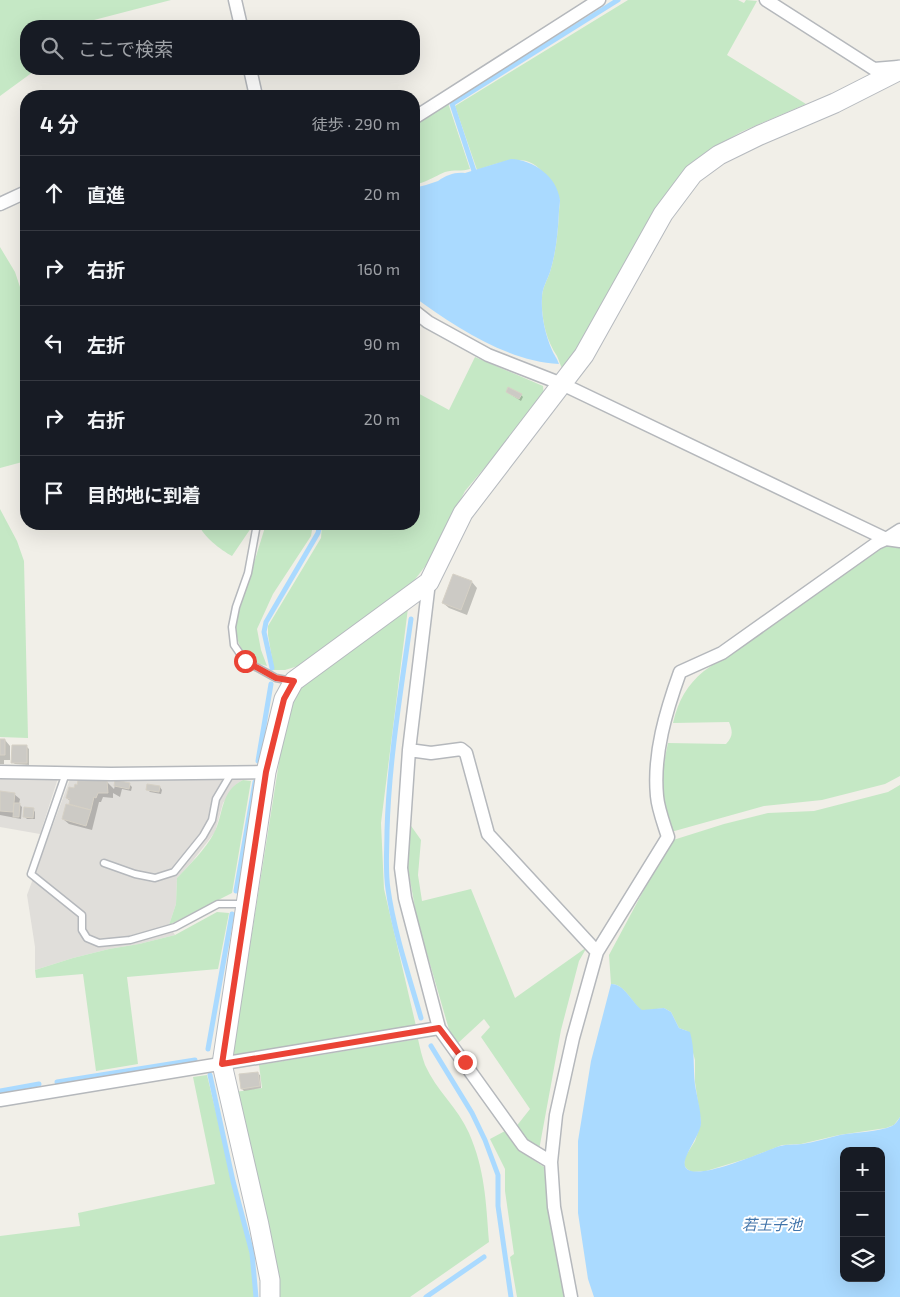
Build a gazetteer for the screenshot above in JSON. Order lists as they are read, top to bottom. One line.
{"water":["若王子池"],"page":{"search":"ここで検索","heading":["4 分","徒歩 · 290 m"],"list":[["直進","20 m"],["右折","160 m"],["左折","90 m"],["右折","20 m"],"目的地に到着"],"map_buttons":["+","−"]}}
